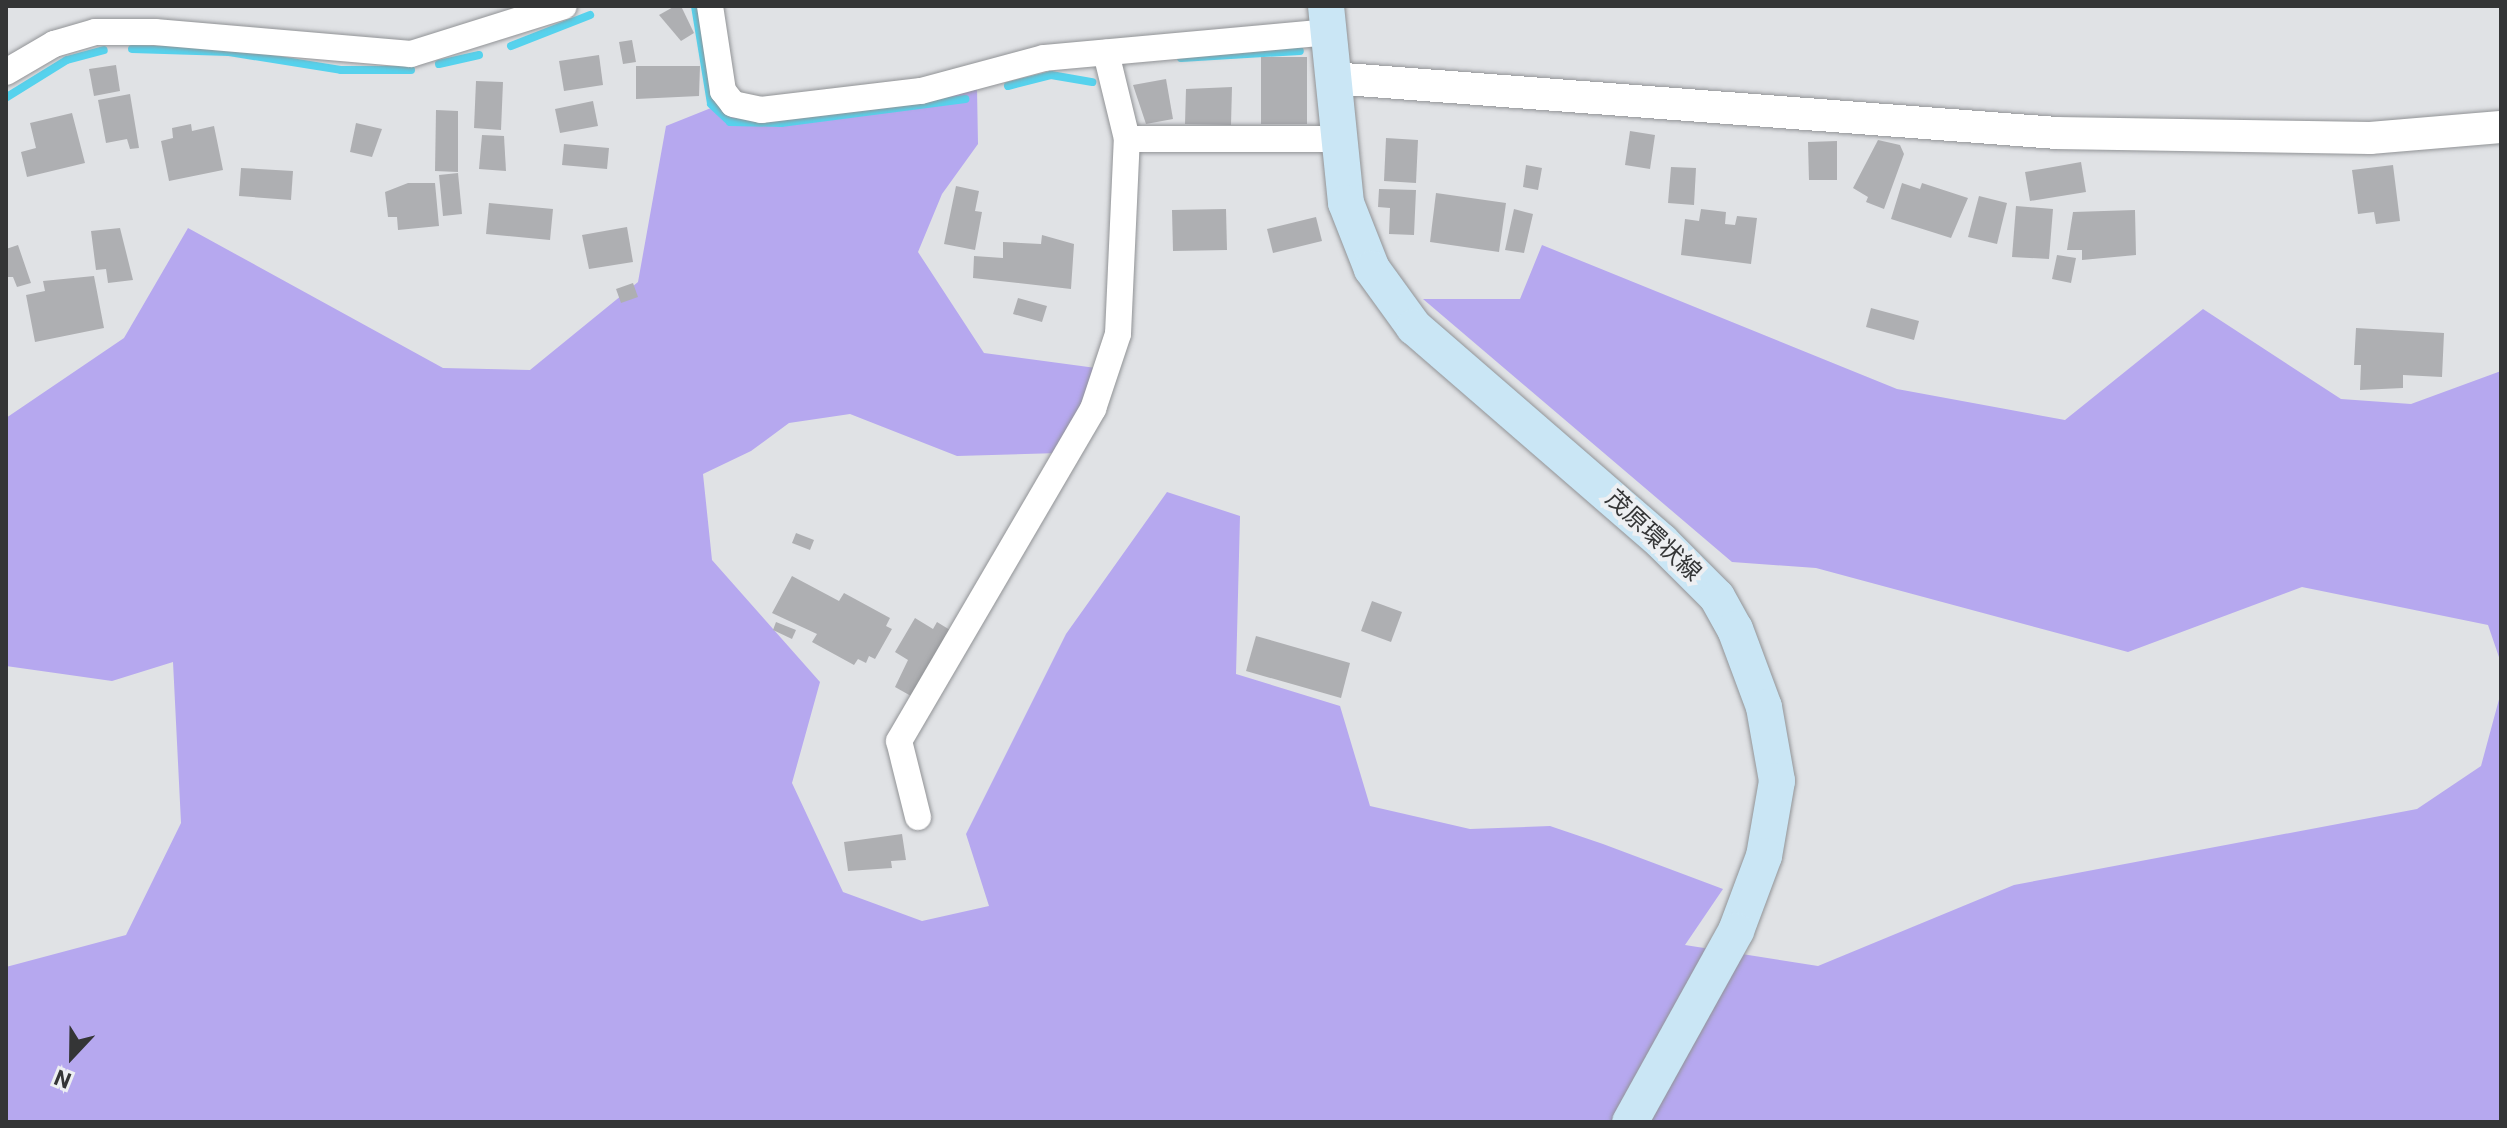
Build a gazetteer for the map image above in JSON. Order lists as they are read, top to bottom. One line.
{"streets":{"main road":["茂原環状線"]},"north":"bottom"}
